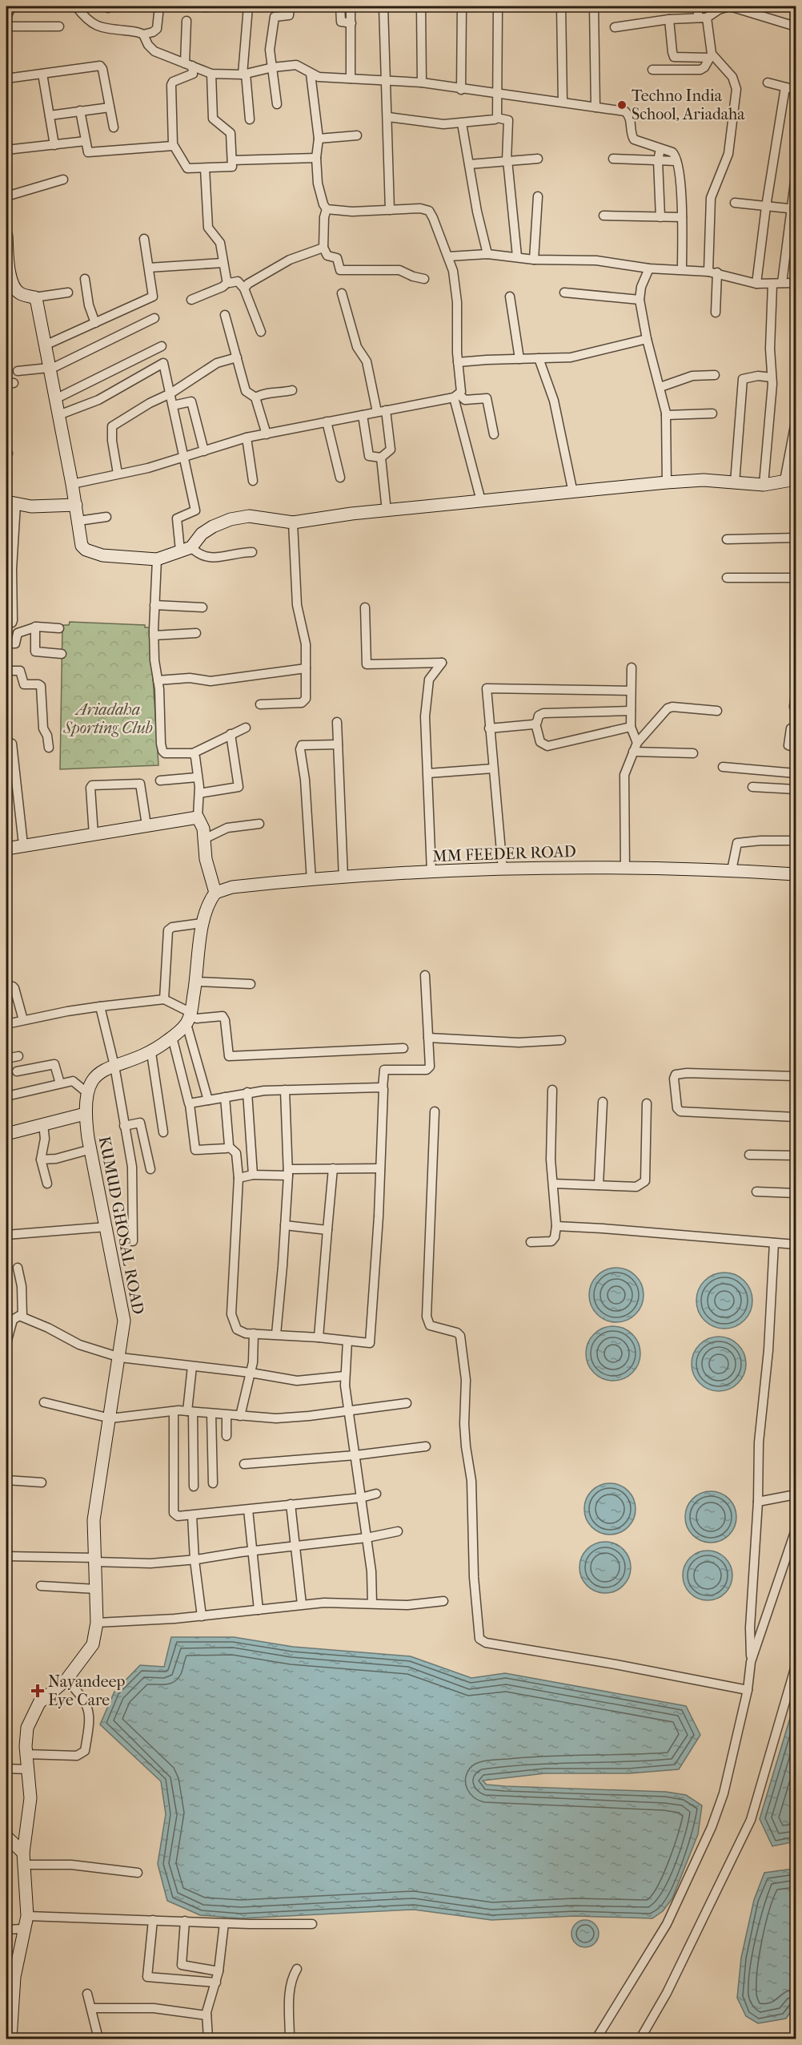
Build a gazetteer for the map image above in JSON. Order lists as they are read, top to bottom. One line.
{"streets":{"street":["MM FEEDER ROAD","KUMUD GHOSAL ROAD"]},"parks":["Ariadaha Sporting Club"],"places":{"other":["Techno India School, Ariadaha"],"health":["Nayandeep Eye Care"]}}
